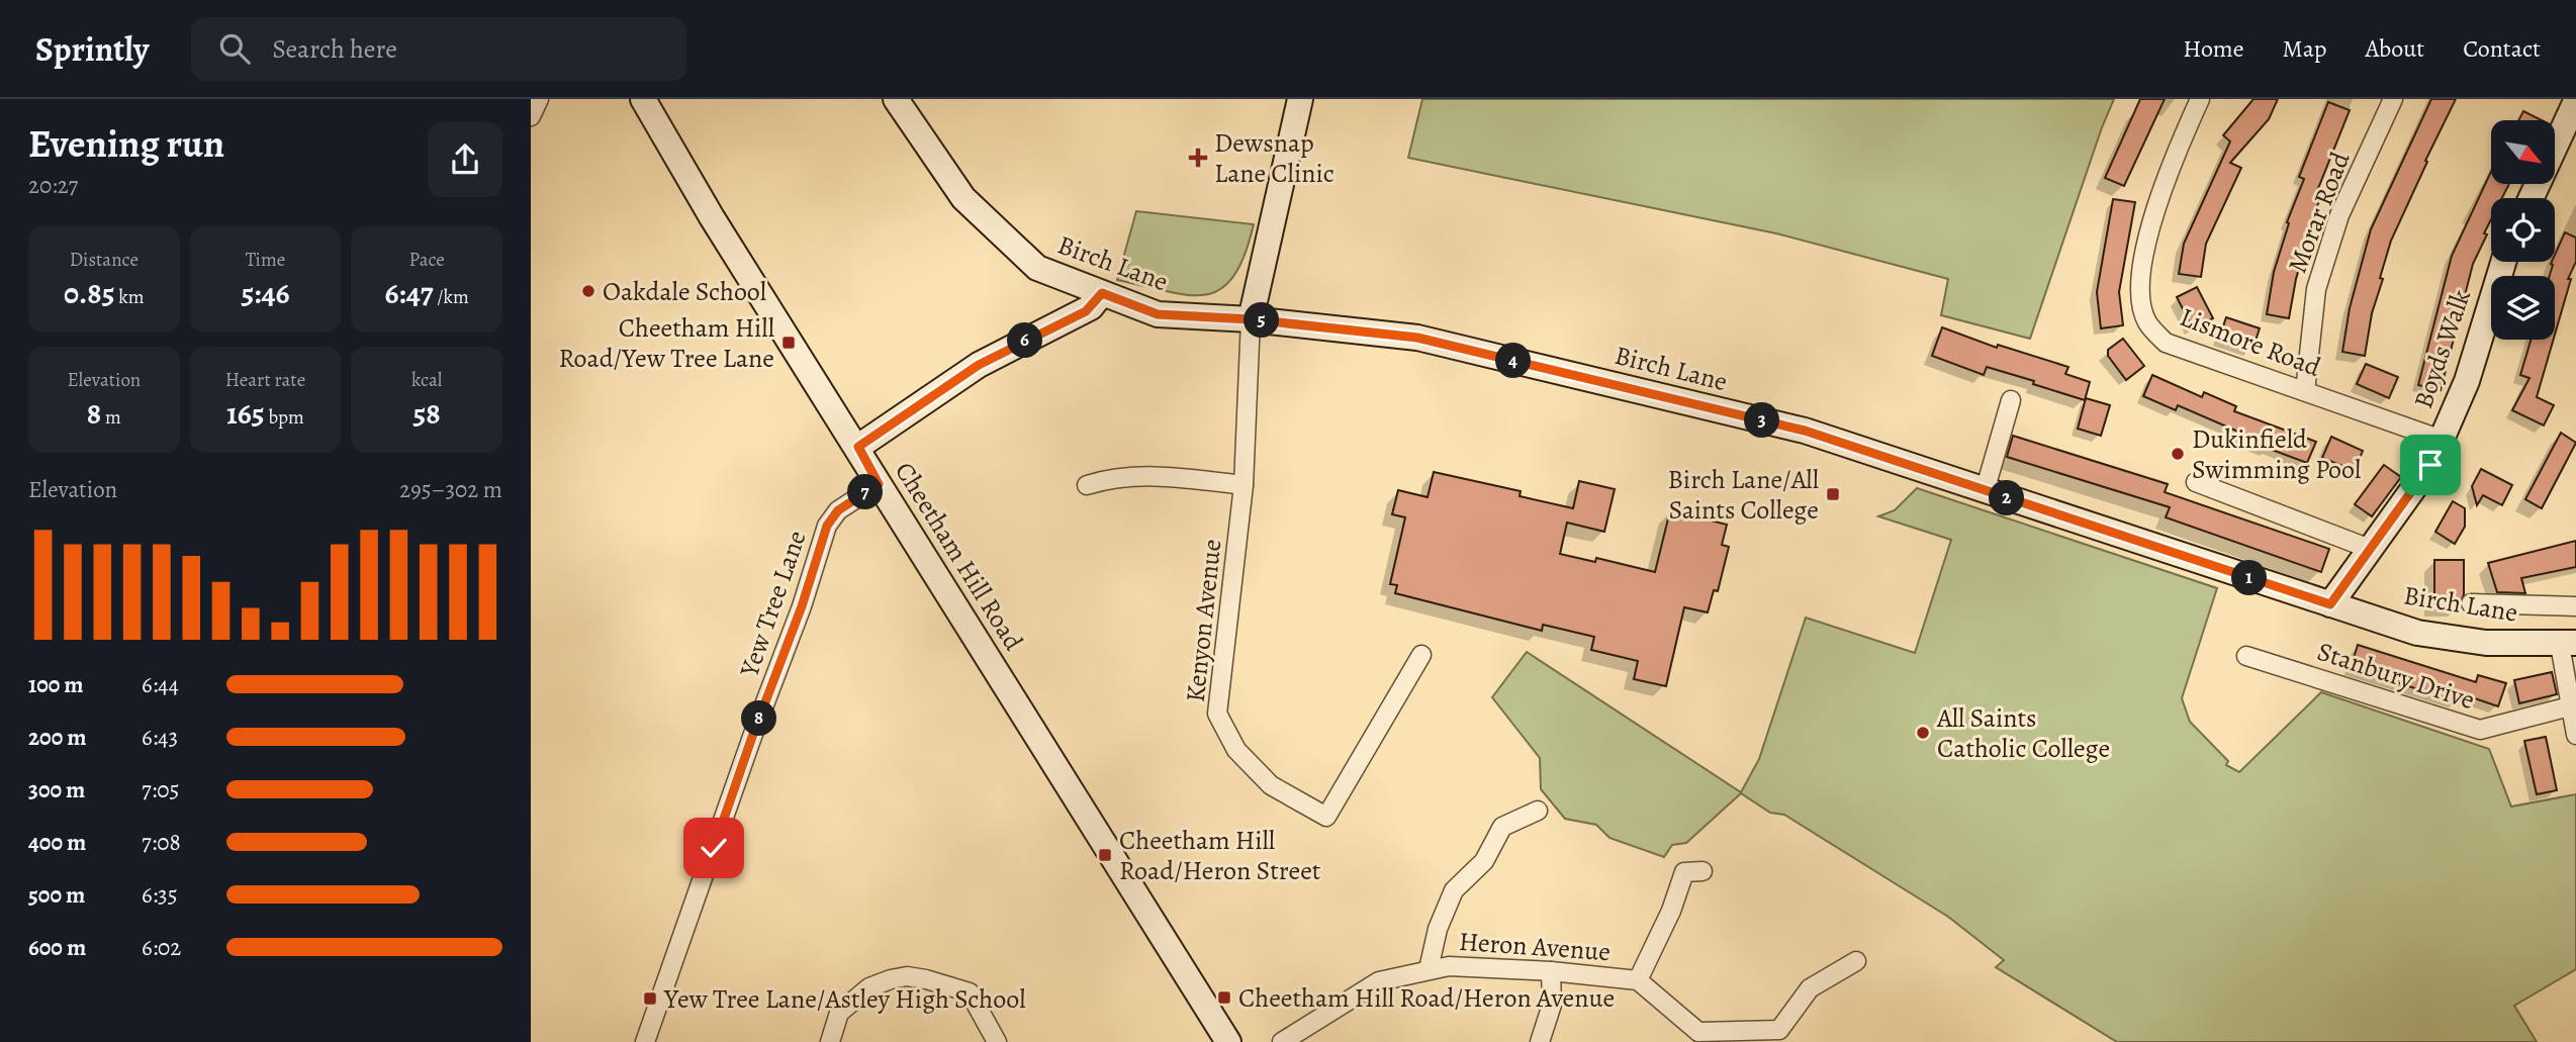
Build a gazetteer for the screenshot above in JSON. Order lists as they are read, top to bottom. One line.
{"streets":{"main road":["Birch Lane","Boyds Walk","Cheetham Hill Road"],"street":["Morar Road","Lismore Road","Yew Tree Lane","Kenyon Avenue","Stanbury Drive","Heron Avenue"]},"crossings":[["Morar Road","Lismore Road"],["Birch Lane","Boyds Walk"],["Birch Lane","Kenyon Avenue"],["Lismore Road","Boyds Walk"],["Cheetham Hill Road","Yew Tree Lane"]],"places":{"health":["Dewsnap Lane Clinic"],"other":["Oakdale School","Dukinfield Swimming Pool","All Saints Catholic College"],"transit":["Cheetham Hill Road/Yew Tree Lane","Birch Lane/All Saints College","Cheetham Hill Road/Heron Street","Cheetham Hill Road/Heron Avenue","Yew Tree Lane/Astley High School"]},"north":"bottom right","page":{"header":"Sprintly","search":"Search here","nav":["Home","Map","About","Contact"],"heading":["Evening run","20:27"],"stats":[["Distance","0.85 km"],["Time","5:46"],["Pace","6:47 /km"],["Elevation","8 m"],["Heart rate","165 bpm"],["kcal","58"]],"pins":["5","6","4","3","7","2","1","8"],"chart":["Elevation","295–302 m"],"list":[{"name":"100 m","note":"6:44"},{"name":"200 m","note":"6:43"},{"name":"300 m","note":"7:05"},{"name":"400 m","note":"7:08"},{"name":"500 m","note":"6:35"},{"name":"600 m","note":"6:02"}]}}
